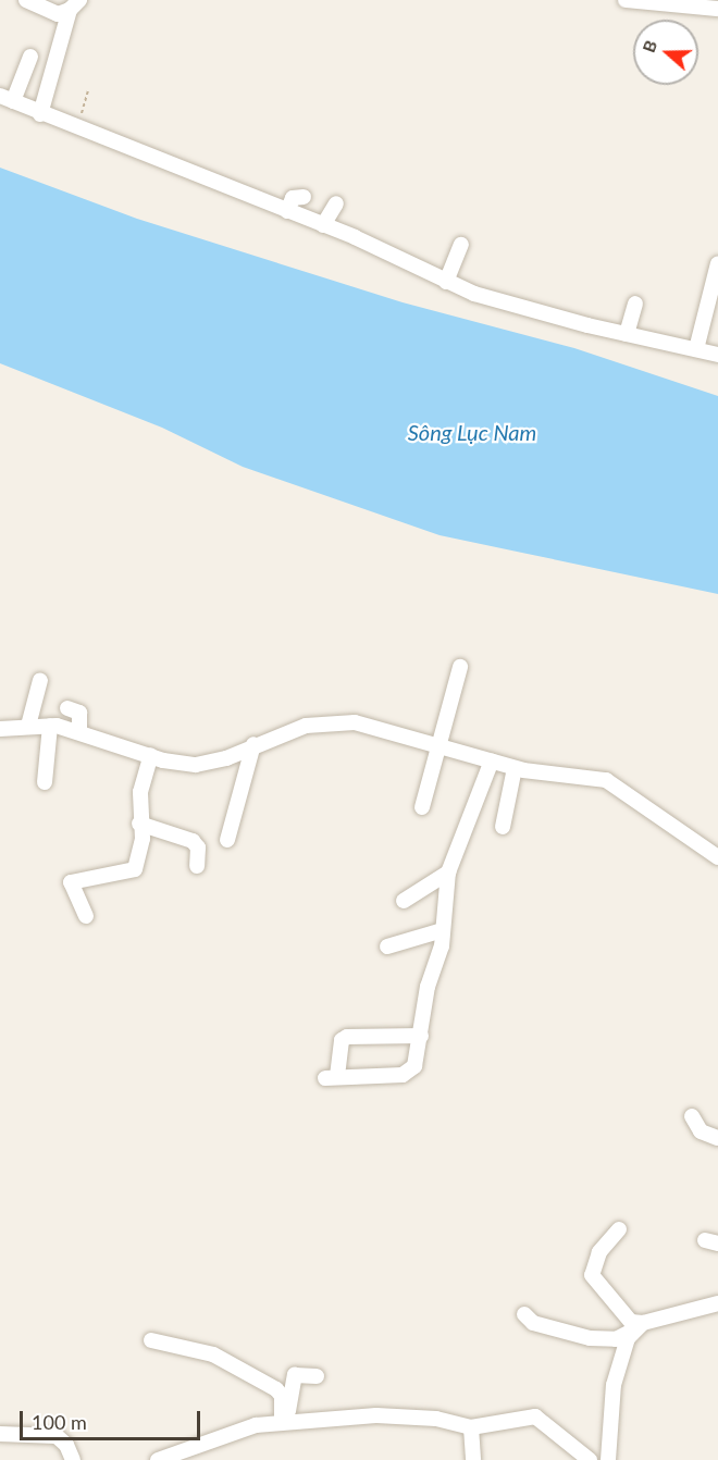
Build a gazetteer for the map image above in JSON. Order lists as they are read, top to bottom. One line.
{"water":["Sông Lục Nam"],"scale_bar":"100 m","north":"left"}
